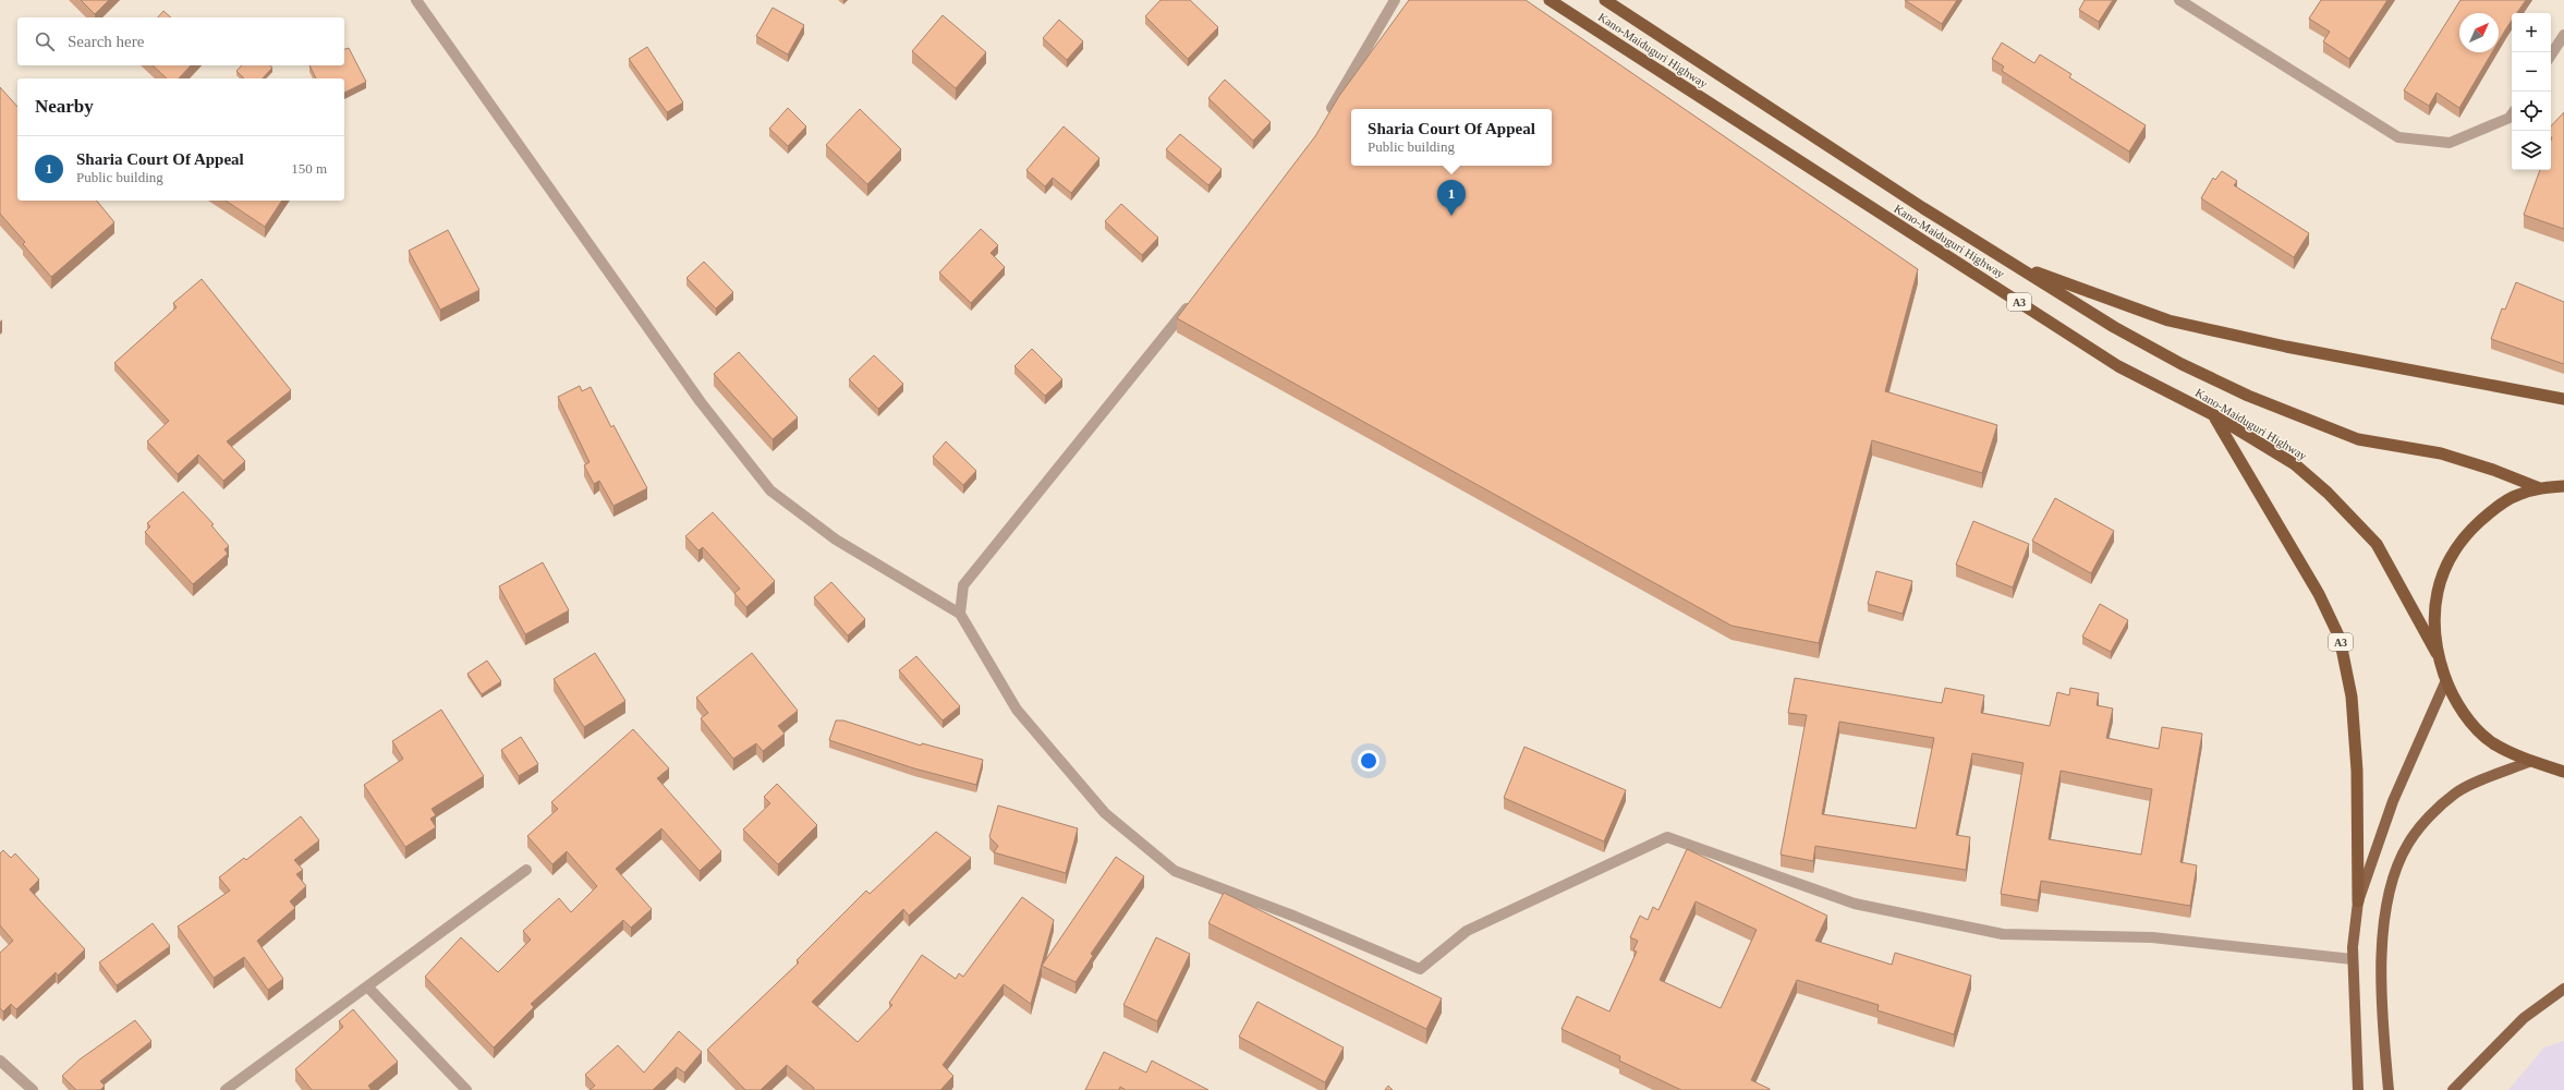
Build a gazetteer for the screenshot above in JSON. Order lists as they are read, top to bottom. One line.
{"streets":{"highway":["Kano-Maiduguri Highway","A3"]},"crossings":[["Kano-Maiduguri Highway","A3"]],"north":"top right","page":{"map_buttons":["+","−"],"search":"Search here","heading":"Nearby","popup":["Sharia Court Of Appeal","Public building"],"list":[{"mark":"1","name":"Sharia Court Of Appeal","note":"Public building","value":"150 m"}],"pins":"1"}}
